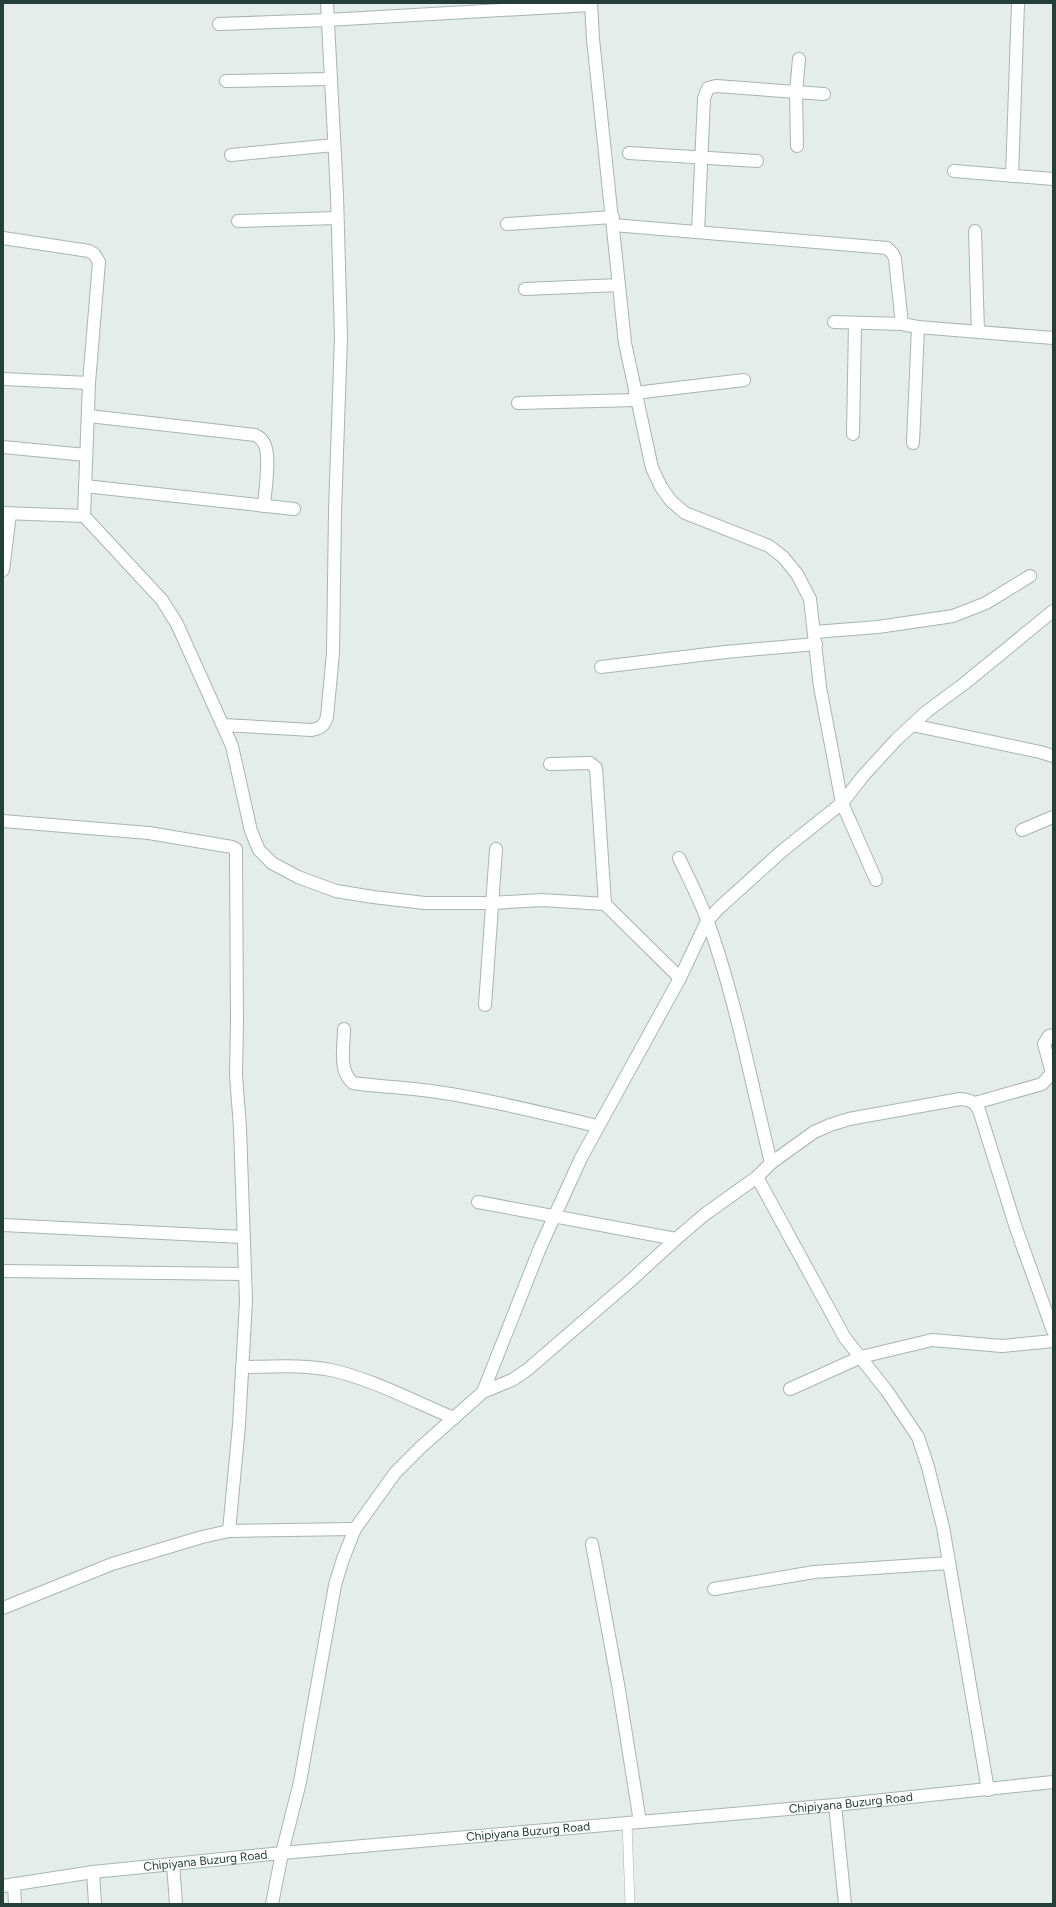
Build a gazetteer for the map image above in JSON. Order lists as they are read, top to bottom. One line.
{"streets":{"street":["Chipiyana Buzurg Road"]}}
